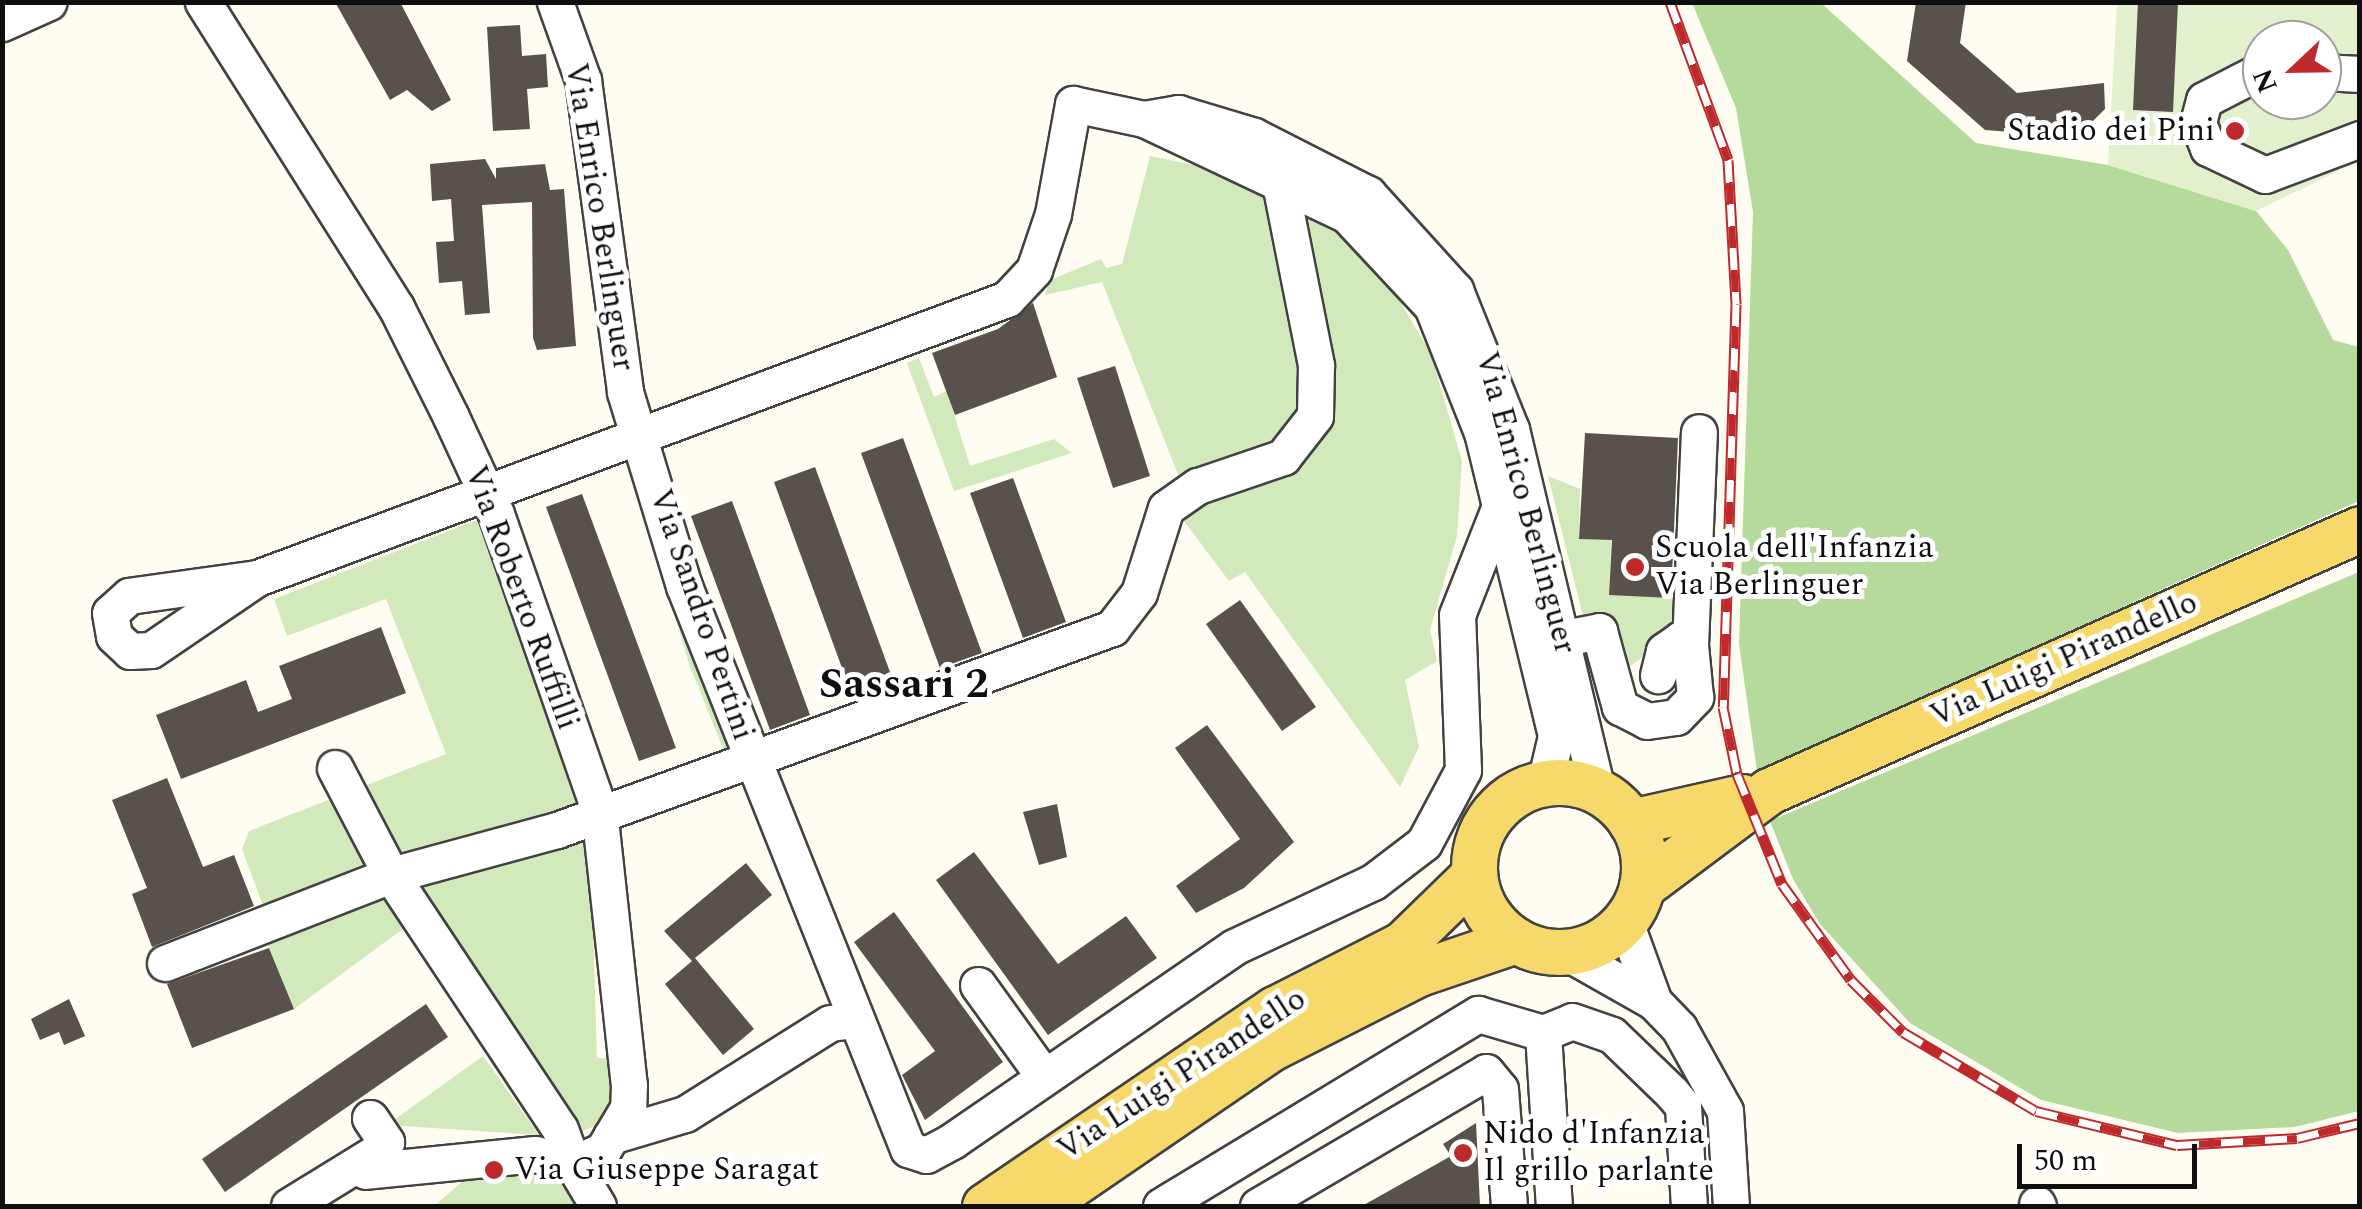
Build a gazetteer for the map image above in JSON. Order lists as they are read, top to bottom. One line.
{"streets":{"main road":["Via Luigi Pirandello"],"street":["Via Enrico Berlinguer","Via Roberto Ruffilli","Via Sandro Pertini"]},"crossings":[["Via Enrico Berlinguer","Via Sandro Pertini"],["Via Enrico Berlinguer","Via Luigi Pirandello"]],"districts":["Sassari 2"],"places":["Stadio dei Pini","Scuola dell'Infanzia Via Berlinguer","Nido d'Infanzia Il grillo parlante","Via Giuseppe Saragat"],"scale_bar":"50 m","north":"left"}
